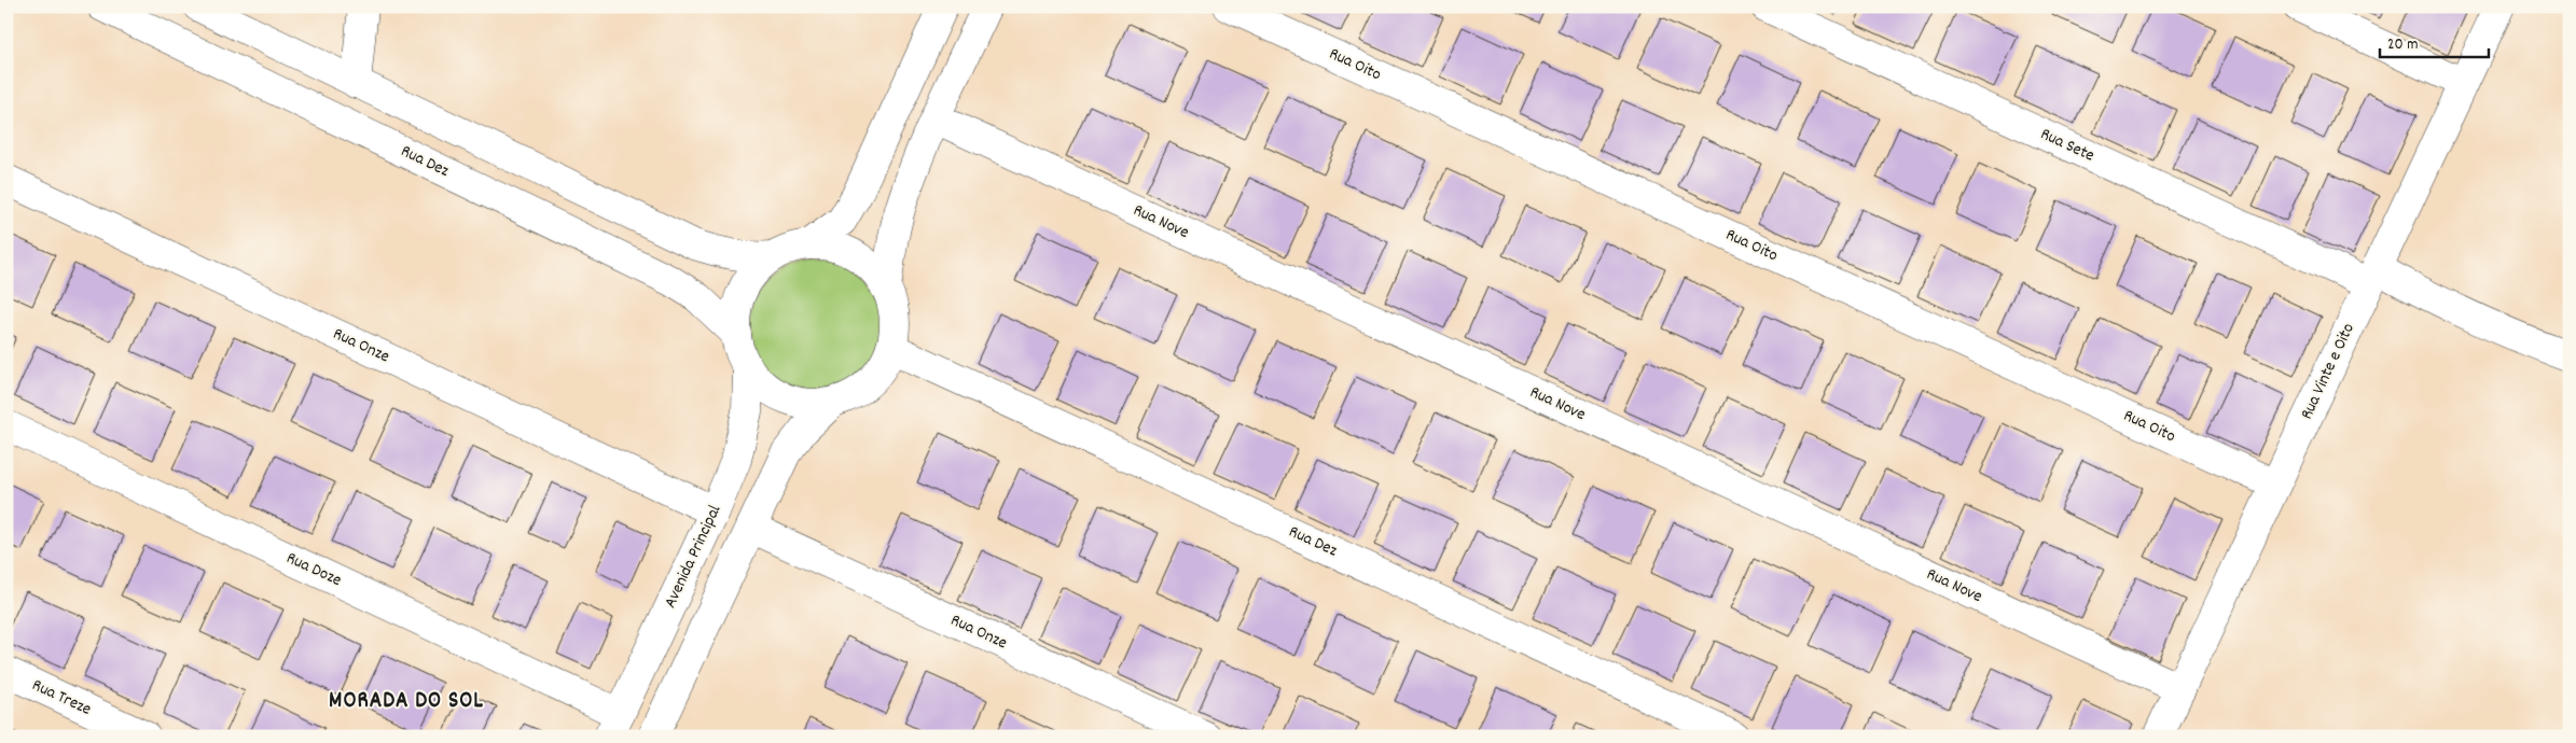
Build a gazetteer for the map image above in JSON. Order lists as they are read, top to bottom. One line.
{"streets":{"street":["Rua Oito","Rua Sete","Rua Dez","Rua Nove","Rua Onze","Rua Vinte e Oito","Avenida Principal","Rua Doze","Rua Treze"]},"crossings":[["Rua Oito","Rua Vinte e Oito"],["Rua Sete","Rua Vinte e Oito"],["Rua Dez","Avenida Principal"],["Rua Nove","Rua Vinte e Oito"],["Rua Onze","Avenida Principal"],["Avenida Principal","Rua Doze"]],"districts":["MORADA DO SOL"],"scale_bar":"20 m"}
